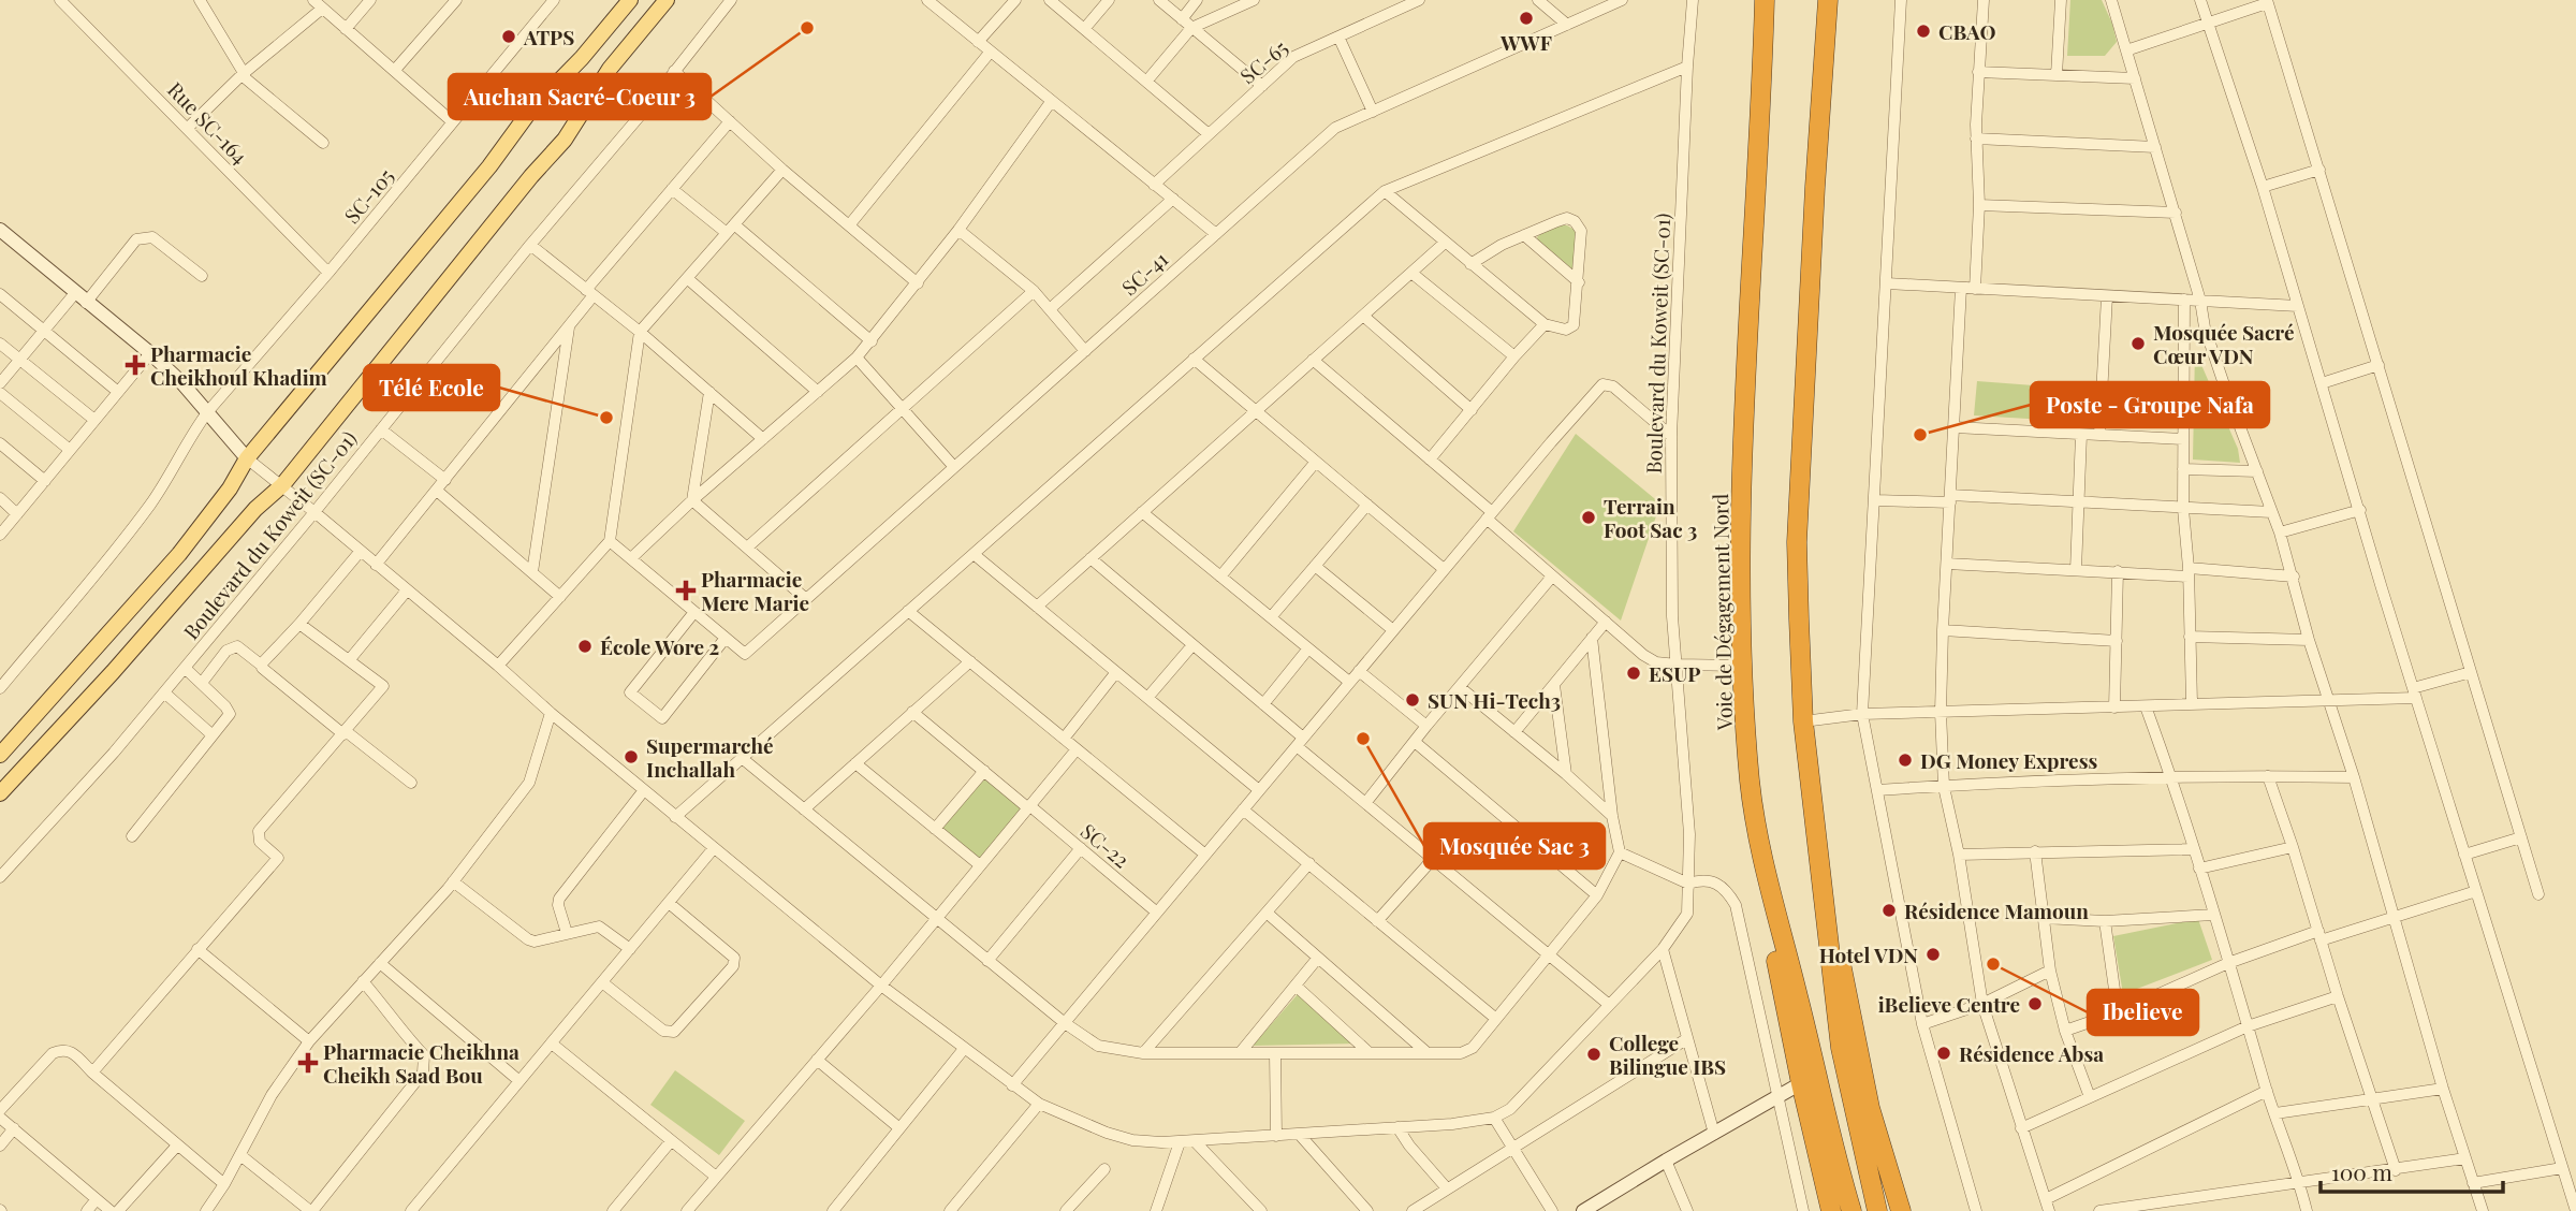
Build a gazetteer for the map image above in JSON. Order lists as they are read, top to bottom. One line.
{"streets":{"highway":["Voie de Dégagement Nord"],"street":["SC-65","Rue SC-164","SC-105","SC-41","Boulevard du Koweit (SC-01)","SC-22"]},"crossings":[["Rue SC-164","SC-105"]],"places":{"other":["WWF","Auchan Sacré-Coeur 3","CBAO","ATPS","Mosquée Sacré Cœur VDN","Télé Ecole","Poste - Groupe Nafa","Terrain Foot Sac 3","École Wore 2","ESUP","SUN Hi-Tech3","Mosquée Sac 3","Supermarché Inchallah","DG Money Express","Résidence Mamoun","Hotel VDN","Ibelieve","iBelieve Centre","Résidence Absa","College Bilingue IBS"],"health":["Pharmacie Cheikhoul Khadim","Pharmacie Mere Marie","Pharmacie Cheikhna Cheikh Saad Bou"]},"scale_bar":"100 m"}
